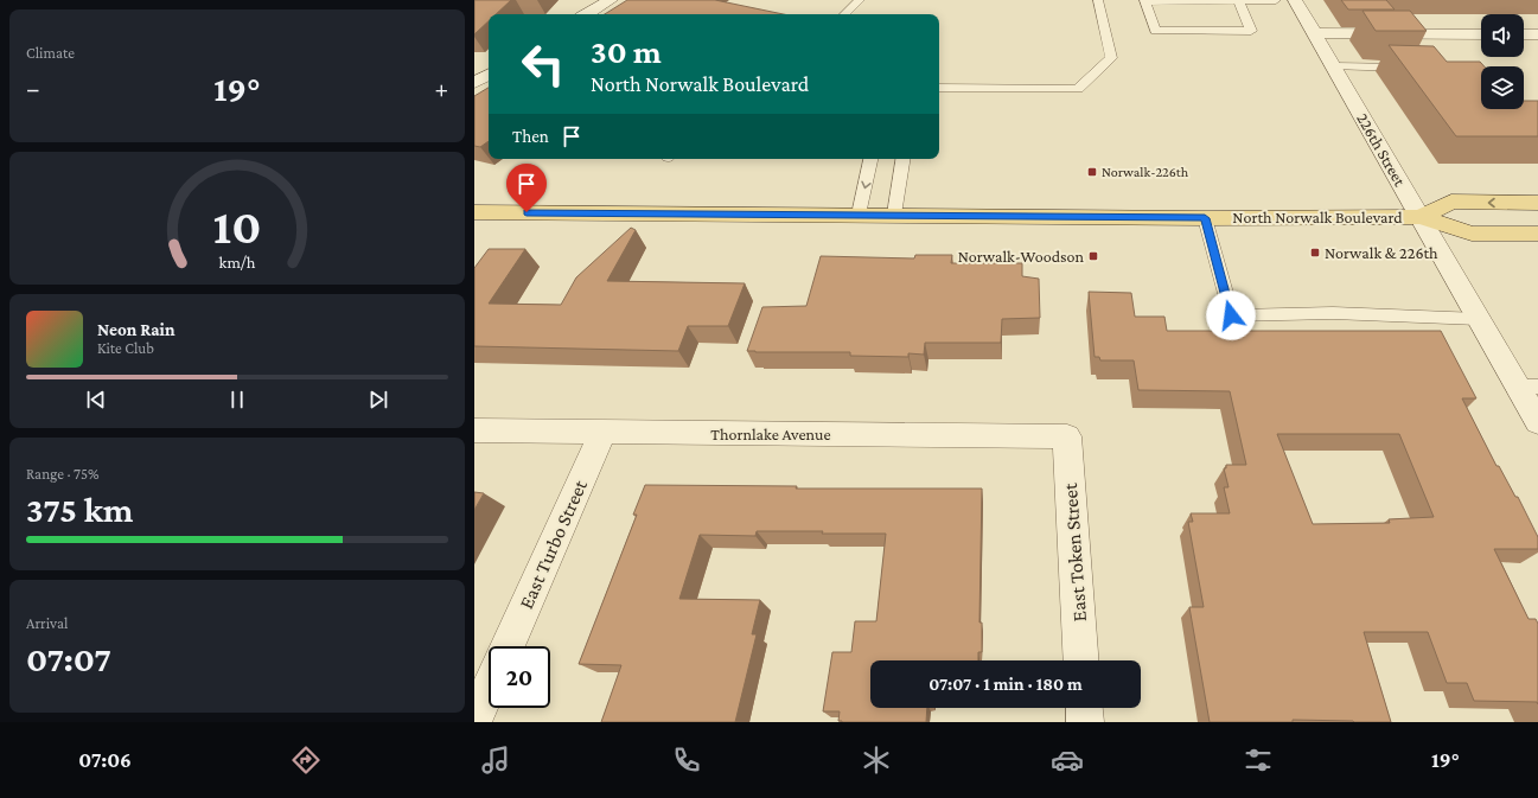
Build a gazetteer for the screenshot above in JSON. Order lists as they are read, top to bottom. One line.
{"streets":{"main road":["North Norwalk Boulevard"],"street":["226th Street","Thornlake Avenue","East Turbo Street","East Token Street"]},"crossings":[["226th Street","North Norwalk Boulevard"],["Thornlake Avenue","East Turbo Street"],["Thornlake Avenue","East Token Street"]],"places":{"transit":["Norwalk-226th","Norwalk & 226th","Norwalk-Woodson"]},"page":{"tile":["Climate",["Range · 75%","375 km"],["Arrival","07:07"]],"turn":["30 m","North Norwalk Boulevard"],"heat":["−","19°","+"],"then":"Then","song":["Neon Rain","Kite Club"],"limit":"20","trip":"07:07 · 1 min · 180 m","tabs":["07:06","19°"],"gauge":["10","km/h"]}}
